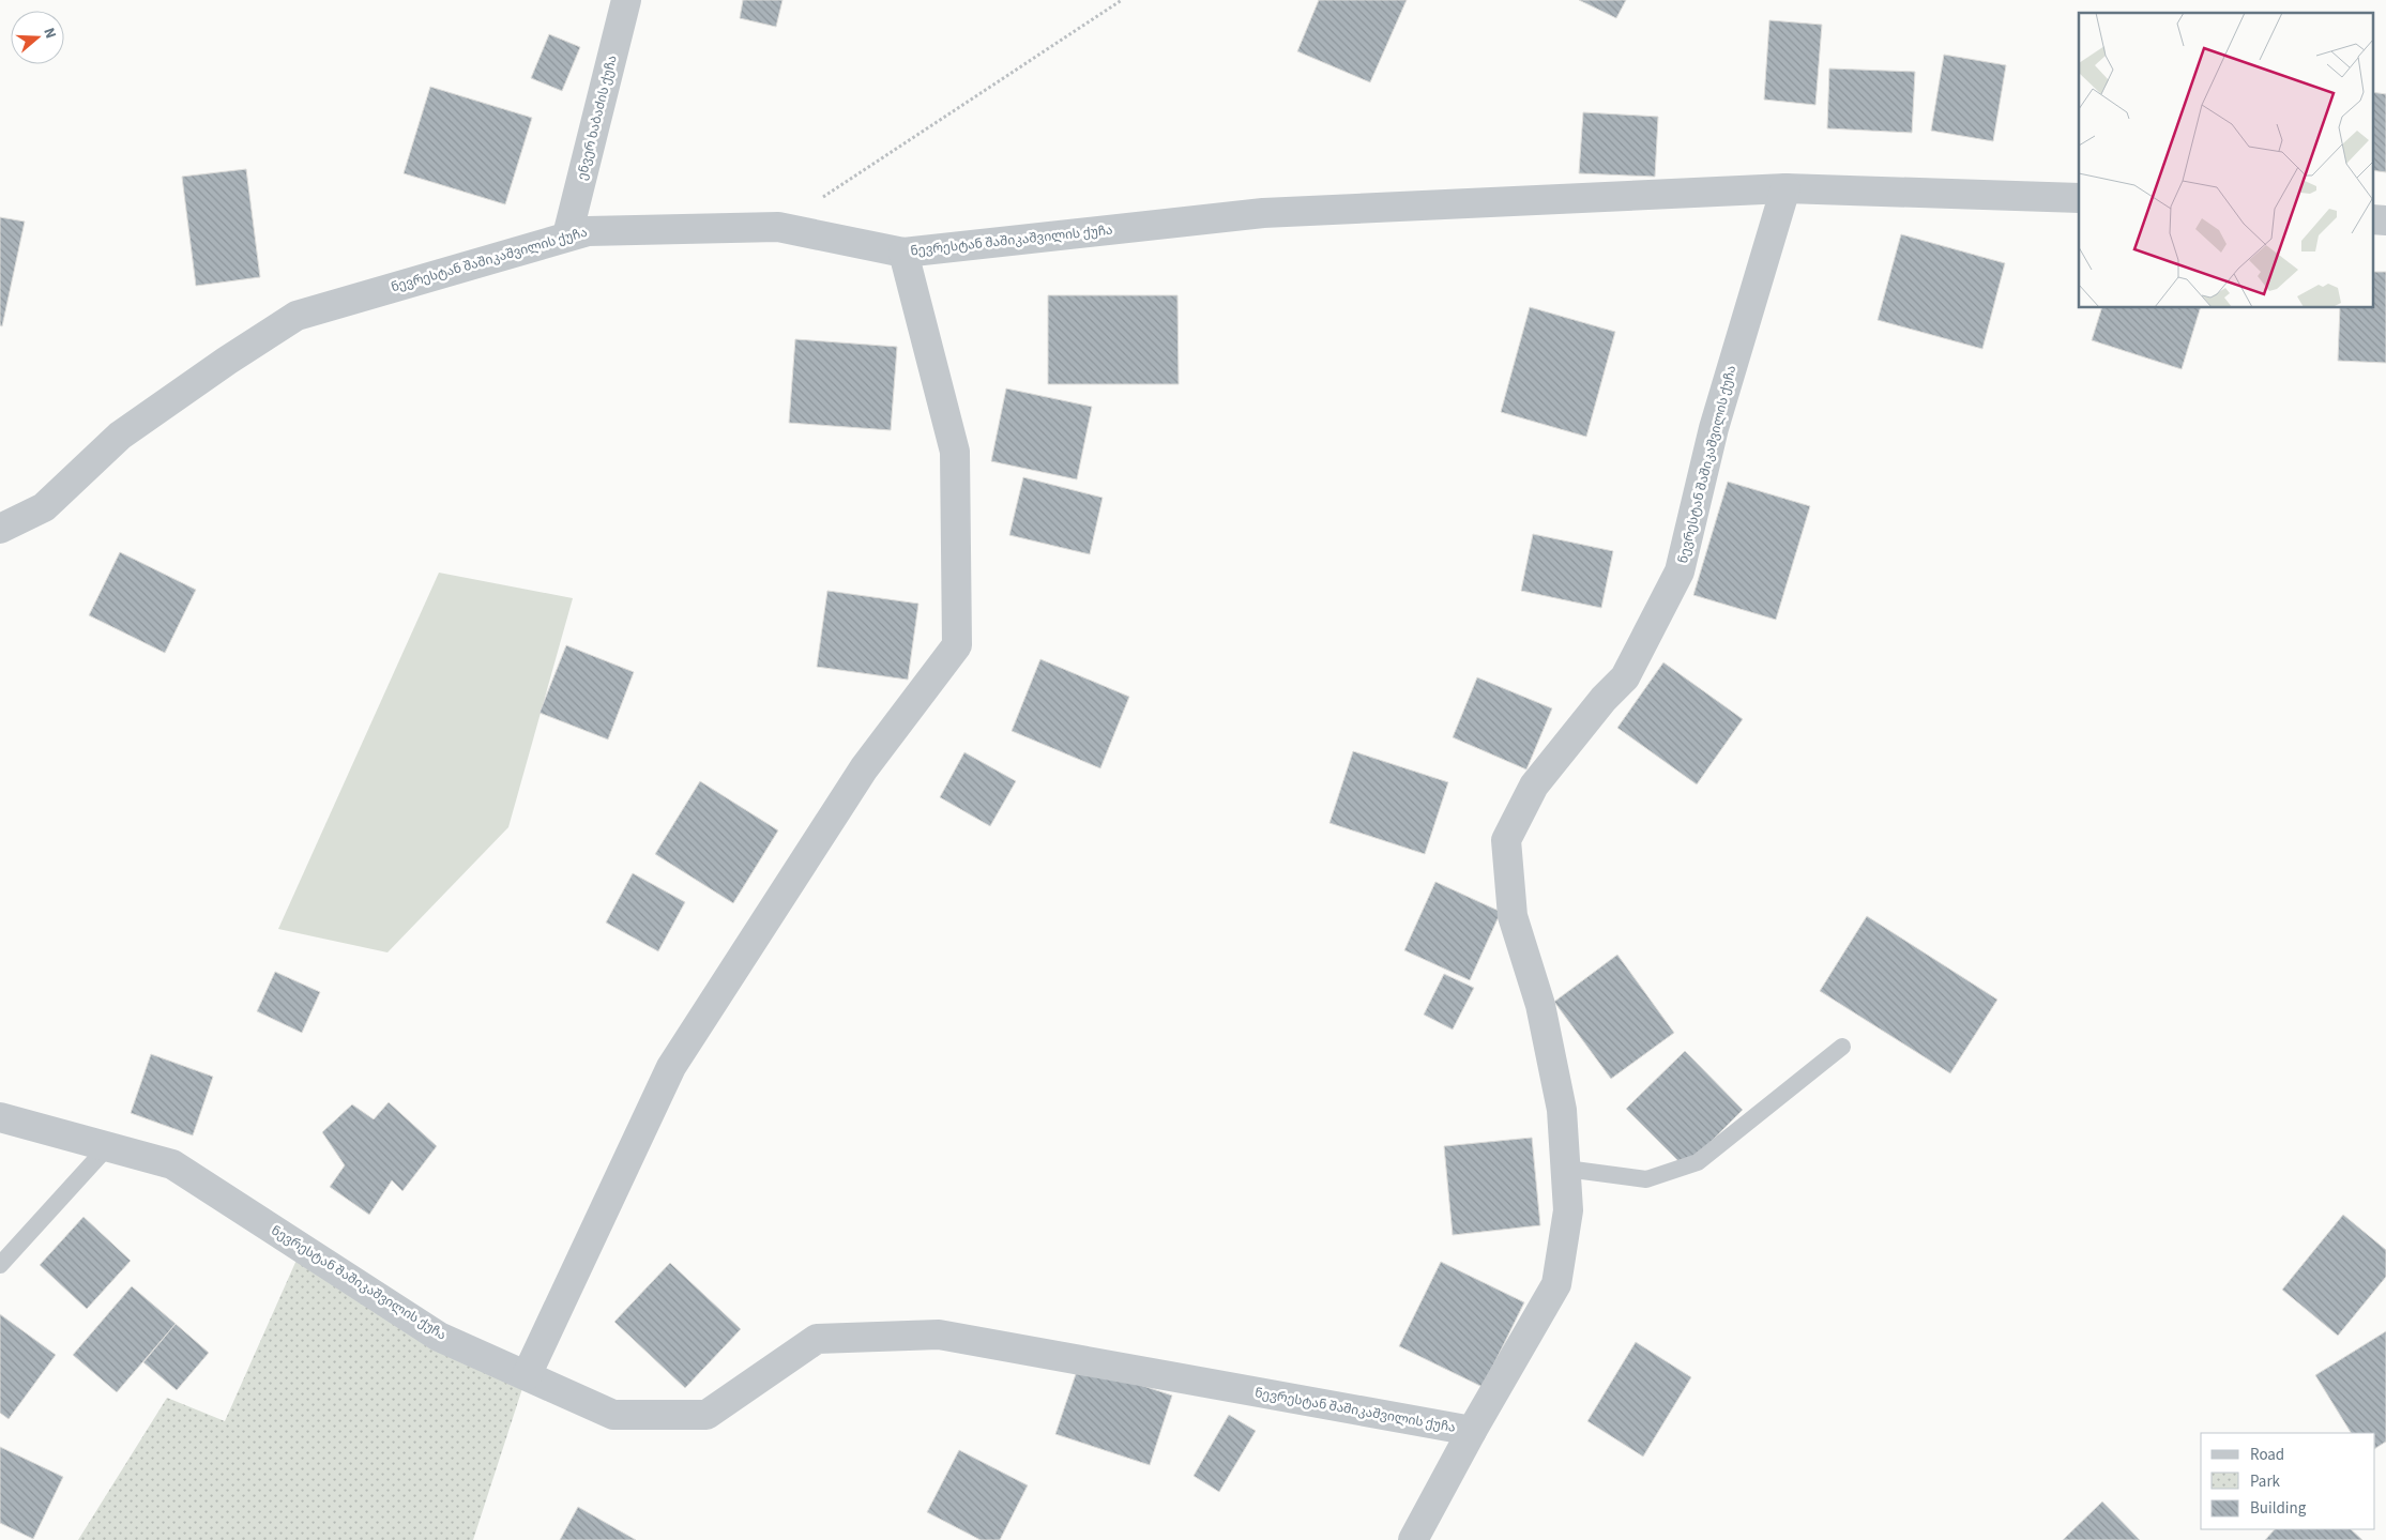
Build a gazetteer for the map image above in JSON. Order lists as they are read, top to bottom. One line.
{"streets":{"street":["ენვერ ხაბაძის ქუჩა","ნევრესტან შაშიკაშვილის ქუჩა"]},"crossings":[["ენვერ ხაბაძის ქუჩა","ნევრესტან შაშიკაშვილის ქუჩა"]],"legend":["Road","Park","Building"],"north":"right"}
